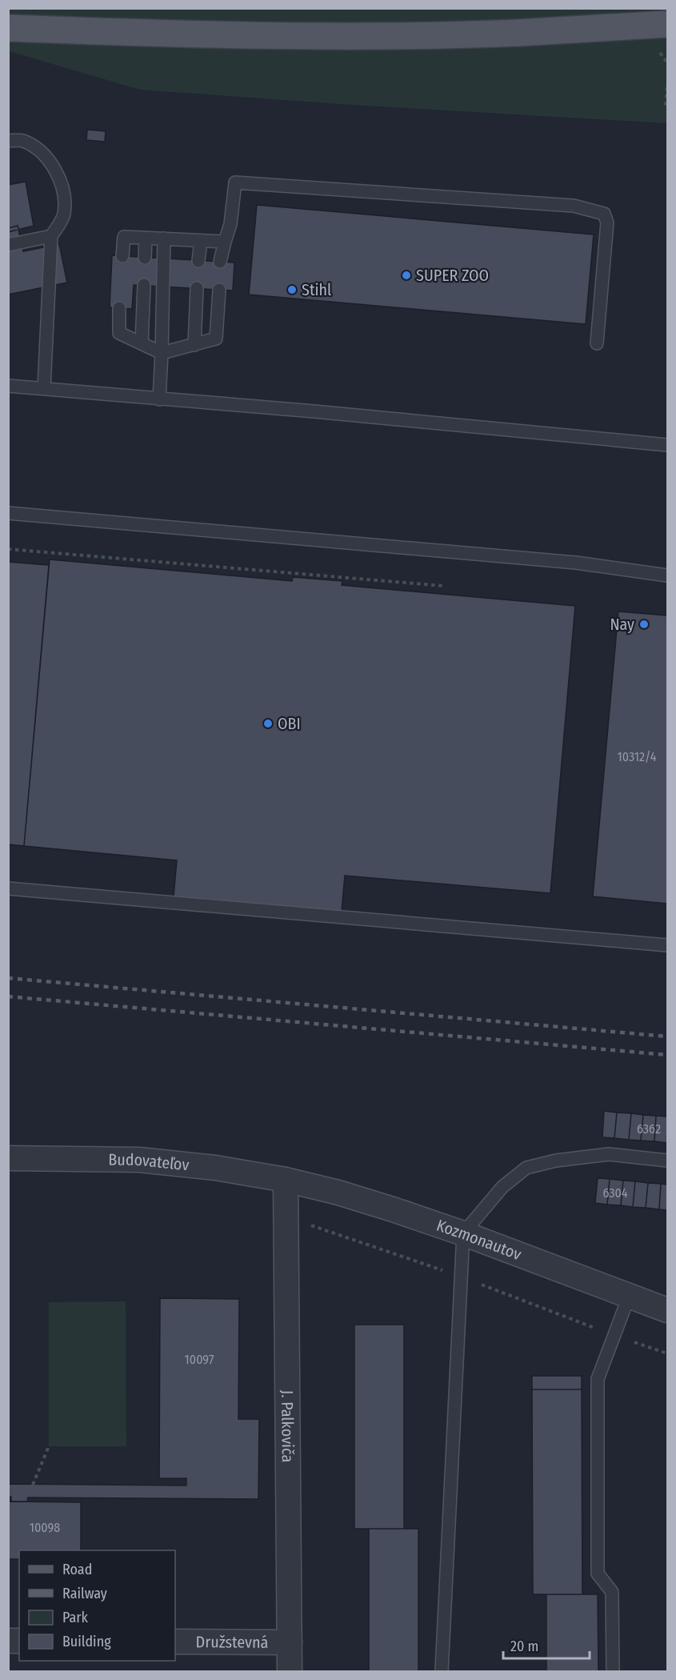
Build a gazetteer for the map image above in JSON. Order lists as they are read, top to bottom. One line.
{"streets":{"street":["Budovateľov","Kozmonautov","J. Palkoviča","Družstevná"]},"crossings":[["Budovateľov","Kozmonautov"],["Budovateľov","J. Palkoviča"],["Kozmonautov","J. Palkoviča"],["J. Palkoviča","Družstevná"]],"places":["SUPER ZOO","Stihl","Nay","OBI"],"house_numbers":["10312/4","6362","6304","10097","10098"],"legend":["Road","Railway","Park","Building"],"scale_bar":"20 m"}
